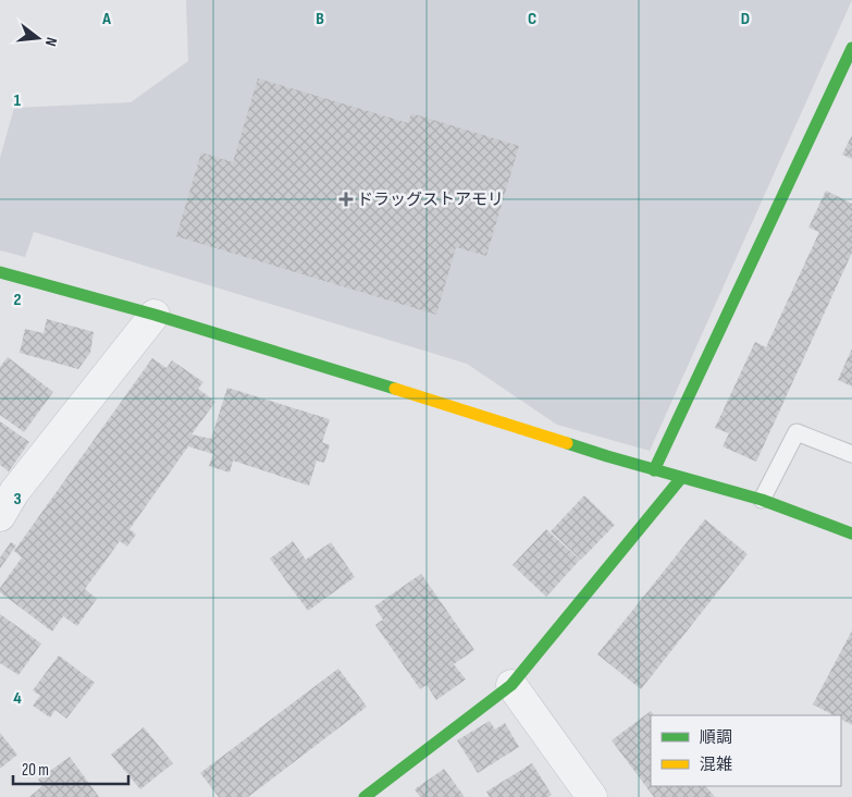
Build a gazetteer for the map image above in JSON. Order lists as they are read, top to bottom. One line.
{"places":{"health":["ドラッグストアモリ"]},"legend":["順調","混雑"],"scale_bar":"20 m","north":"right","grid":{"columns":["A","B","C","D"],"rows":["1","2","3","4"]}}
